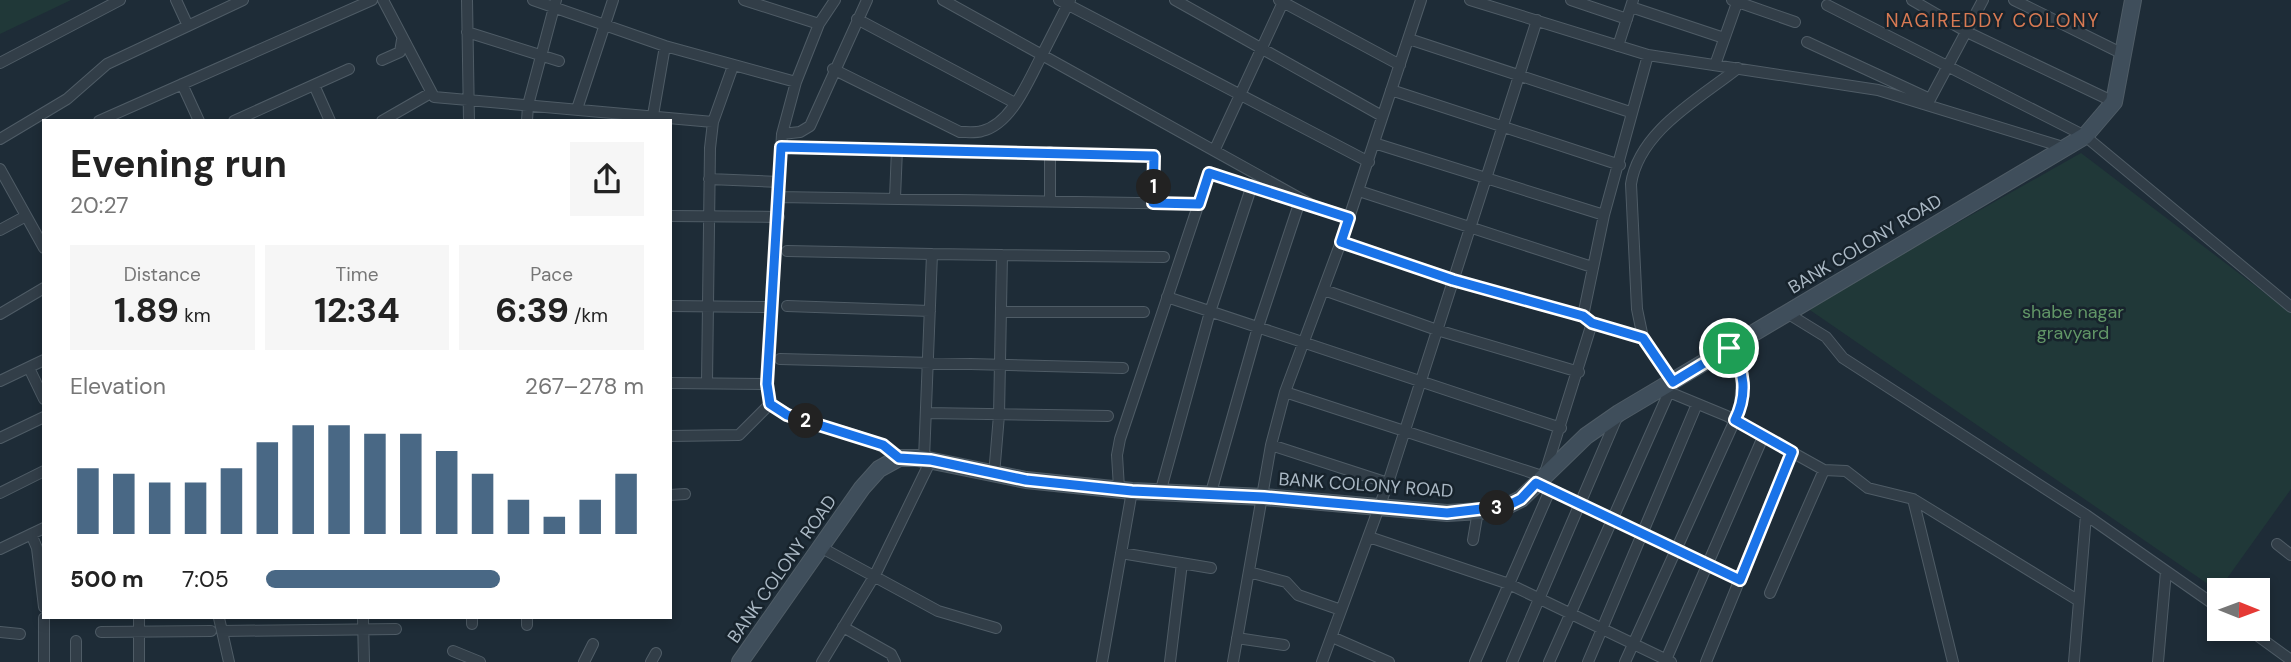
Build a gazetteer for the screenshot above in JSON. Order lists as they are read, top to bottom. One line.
{"streets":{"street":["BANK COLONY ROAD"]},"districts":["NAGIREDDY COLONY"],"parks":["shabe nagar gravyard"],"north":"right","page":{"heading":["Evening run","20:27"],"pins":["1","2","3"],"stats":[["Distance","1.89 km"],["Time","12:34"],["Pace","6:39 /km"]],"chart":["Elevation","267–278 m"],"list":[{"name":"500 m","note":"7:05"}]}}
